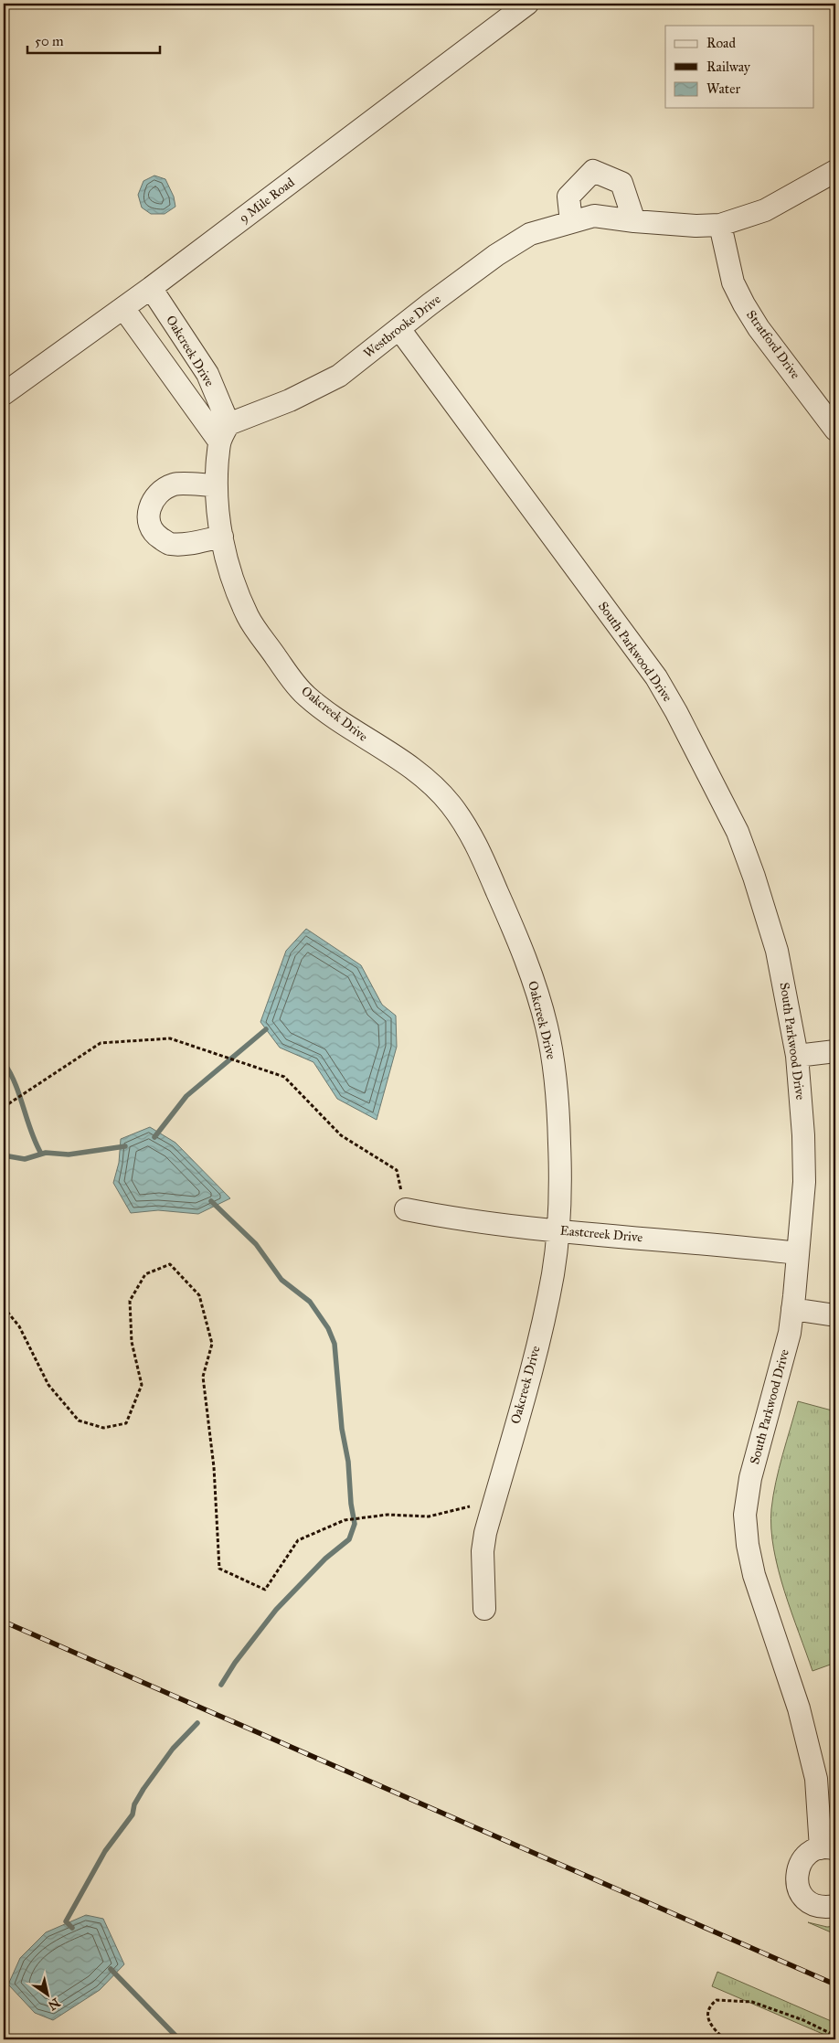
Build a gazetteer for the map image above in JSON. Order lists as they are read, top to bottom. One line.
{"streets":{"street":["9 Mile Road","Westbrooke Drive","Stratford Drive","Oakcreek Drive","South Parkwood Drive","Eastcreek Drive"]},"crossings":[["9 Mile Road","Oakcreek Drive"],["Westbrooke Drive","Stratford Drive"],["Westbrooke Drive","Oakcreek Drive"],["Westbrooke Drive","South Parkwood Drive"],["Oakcreek Drive","Eastcreek Drive"],["South Parkwood Drive","Eastcreek Drive"]],"legend":["Road","Railway","Water"],"scale_bar":"50 m","north":"bottom right"}
